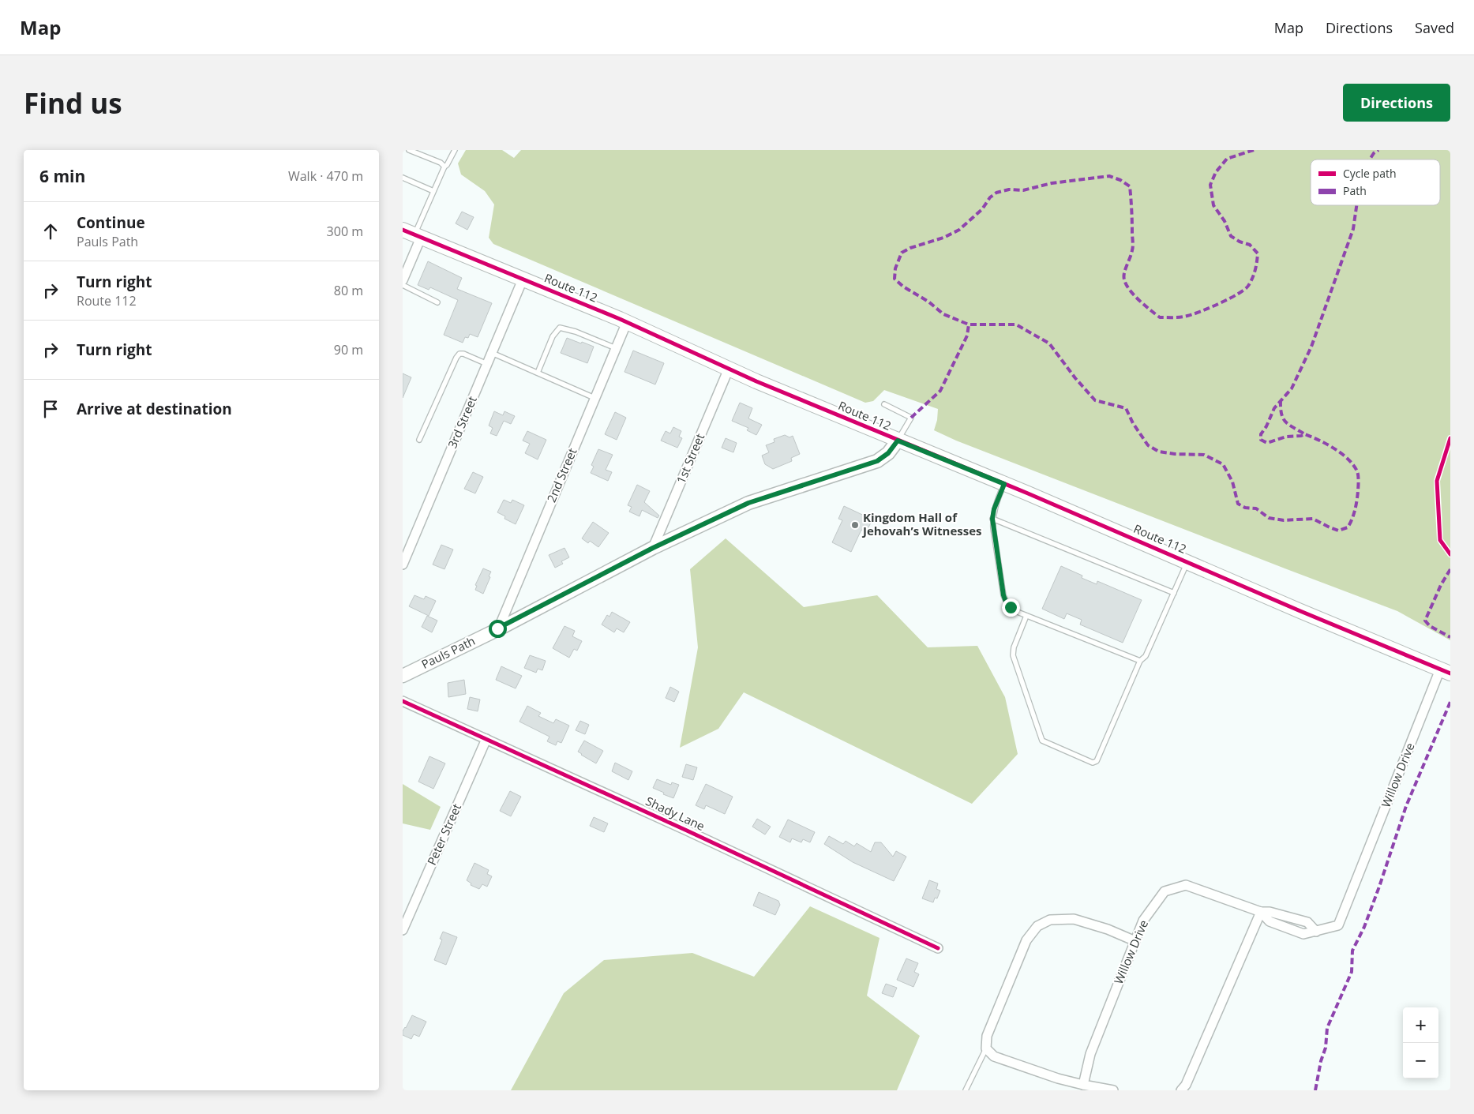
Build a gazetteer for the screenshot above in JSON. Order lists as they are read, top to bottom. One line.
{"streets":{"main road":["Route 112"],"street":["3rd Street","1st Street","2nd Street","Pauls Path","Willow Drive","Shady Lane","Peter Street"]},"crossings":[["Route 112","3rd Street"],["Route 112","1st Street"],["Route 112","2nd Street"],["Route 112","Pauls Path"],["Route 112","Willow Drive"],["1st Street","Pauls Path"],["2nd Street","Pauls Path"],["Shady Lane","Peter Street"]],"places":["Kingdom Hall of Jehovah’s Witnesses"],"legend":["Cycle path","Path"],"page":{"header":"Map","nav":["Map","Directions","Saved"],"buttons":"Directions","title":"Find us","heading":["6 min","Walk · 470 m"],"list":[["Continue","Pauls Path","300 m"],["Turn right","Route 112","80 m"],["Turn right","90 m"],"Arrive at destination"],"map_buttons":["+","−"]}}
